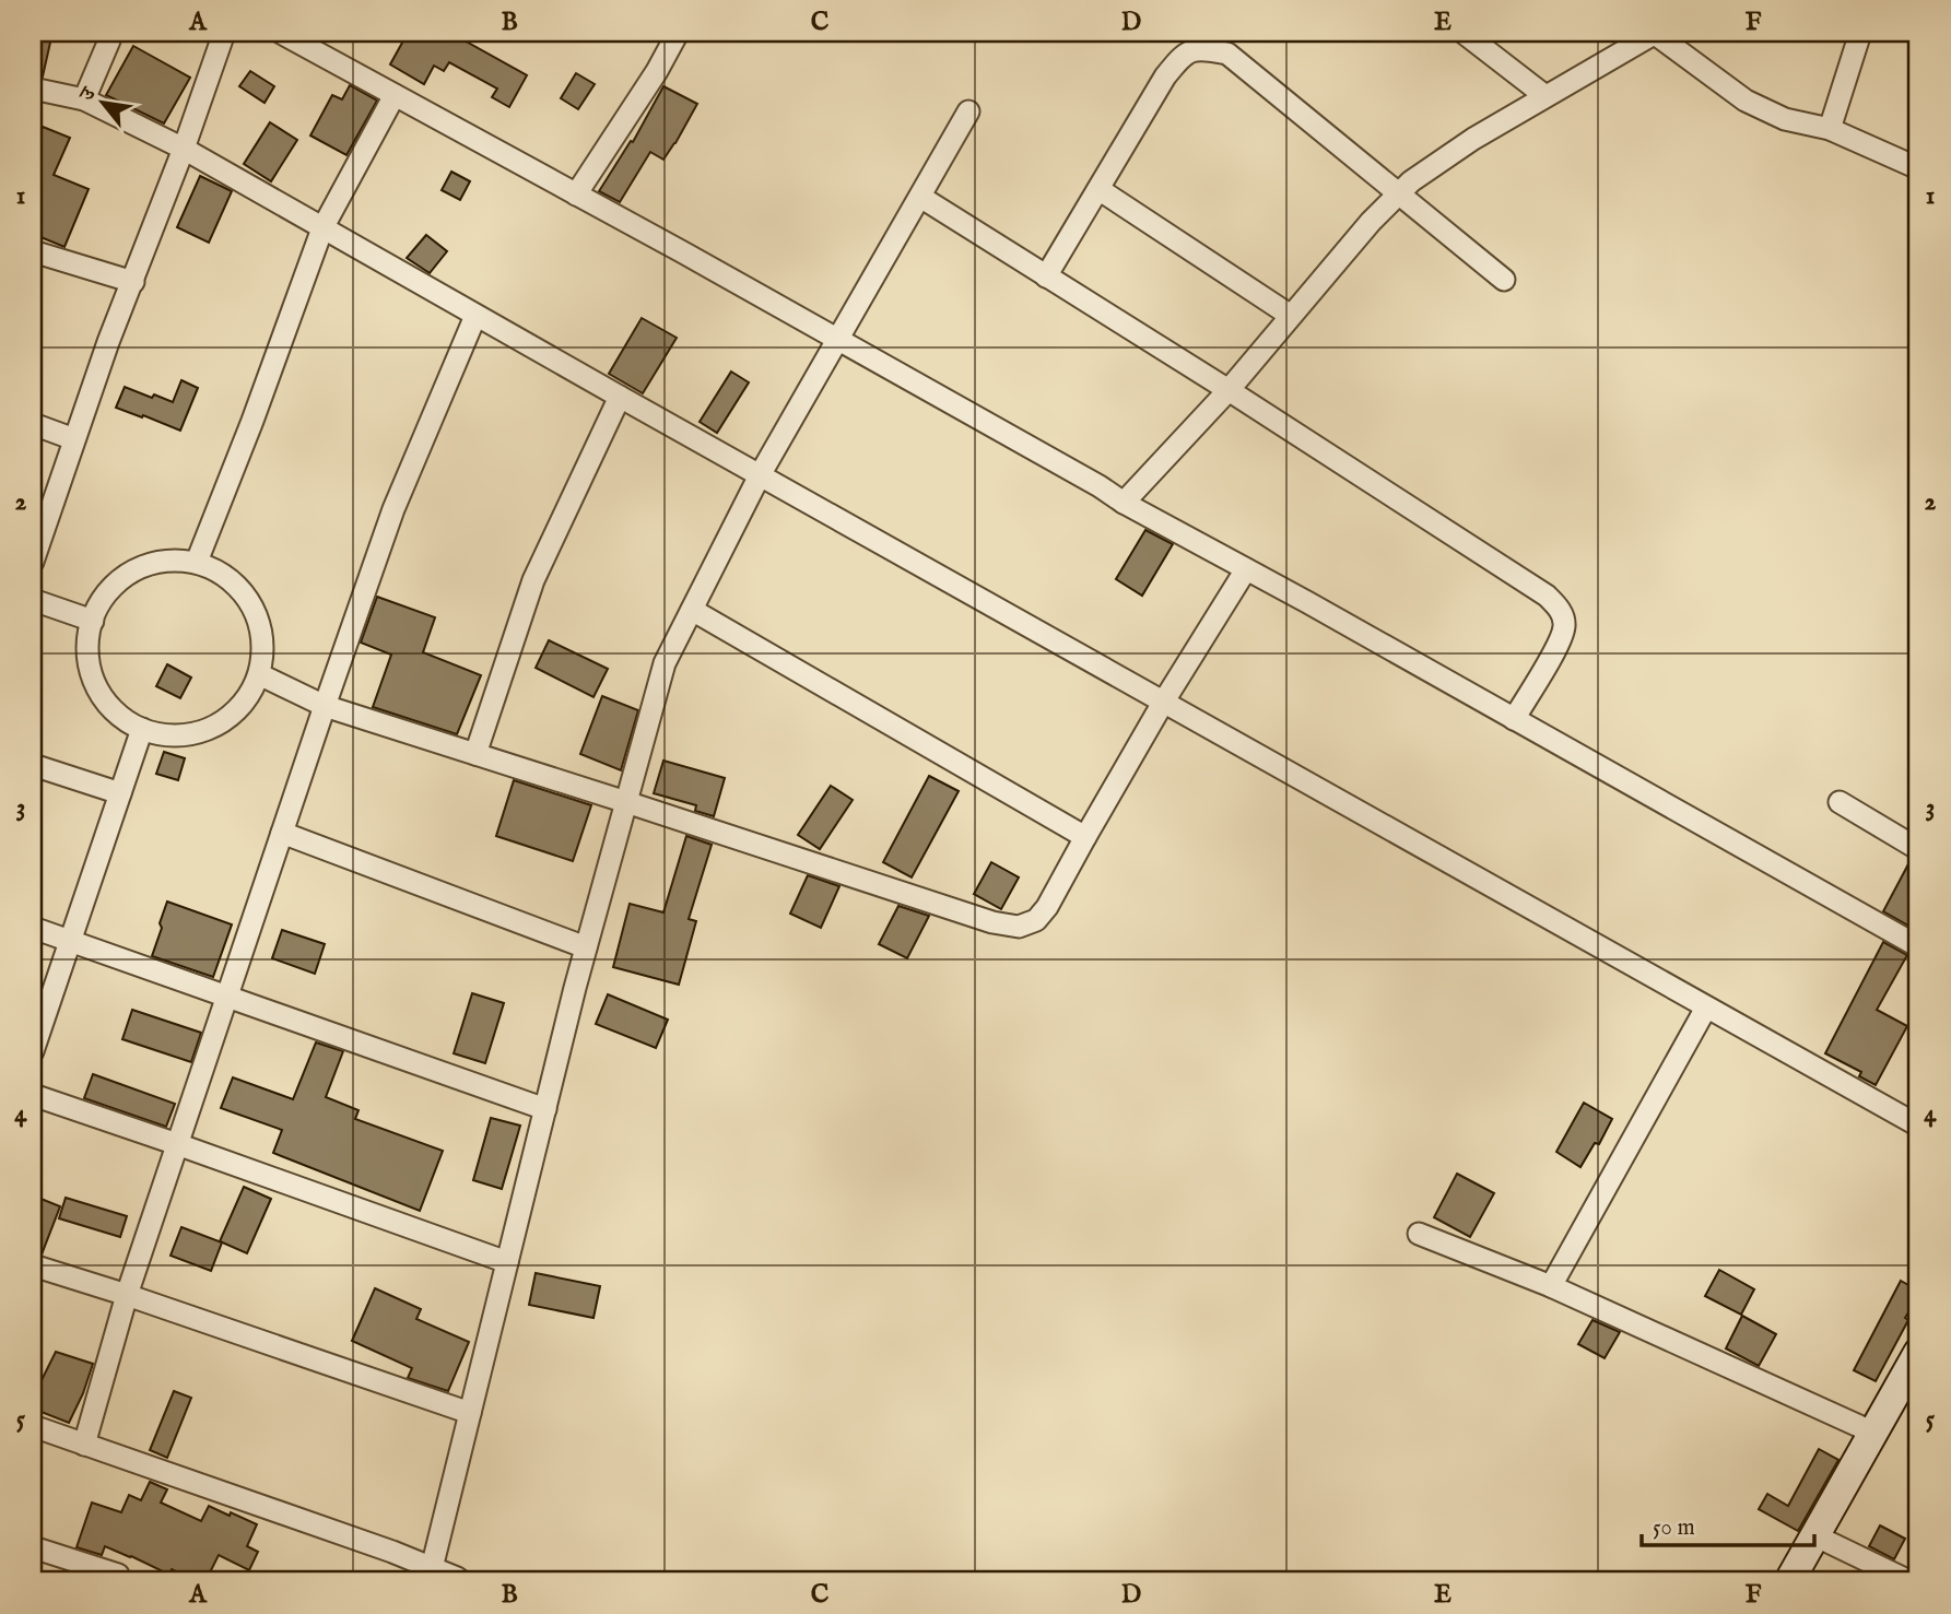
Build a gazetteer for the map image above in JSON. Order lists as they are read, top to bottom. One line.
{"scale_bar":"50 m","north":"top left","grid":{"columns":["A","B","C","D","E","F"],"rows":["1","2","3","4","5"]}}
